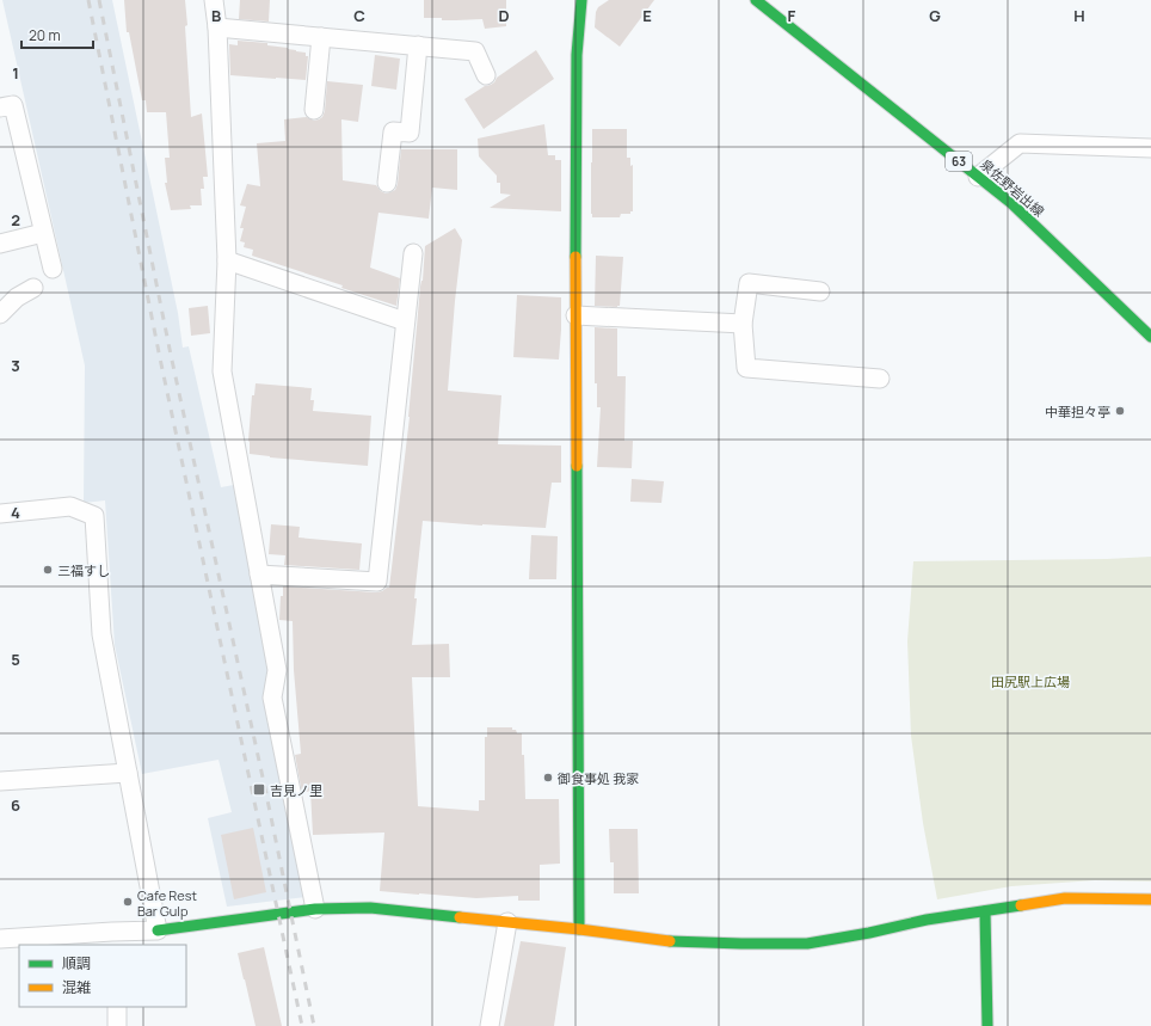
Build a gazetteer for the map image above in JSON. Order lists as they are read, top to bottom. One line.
{"streets":{"street":["63","泉佐野岩出線"]},"parks":["田尻駅上広場"],"places":{"other":["中華担々亭","三福すし","御食事処 我家","Cafe Rest Bar Gulp"],"transit":["吉見ノ里"]},"legend":["順調","混雑"],"scale_bar":"20 m","grid":{"columns":["B","C","D","E","F","G","H"],"rows":["1","2","3","4","5","6"]}}
